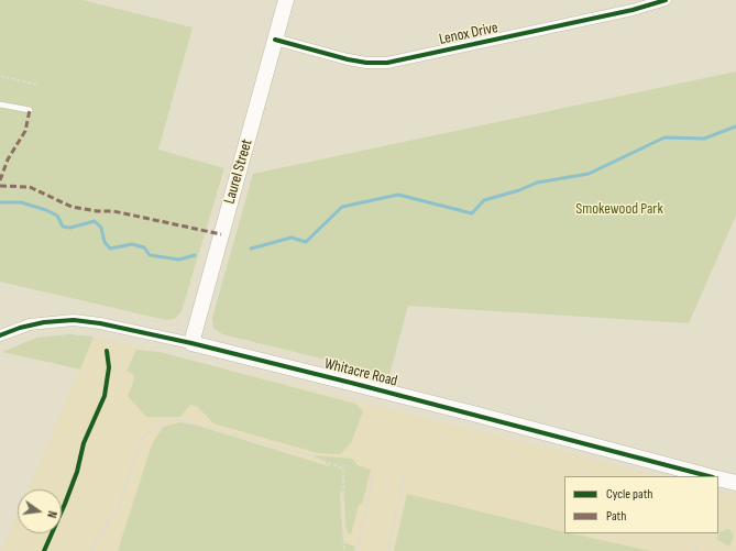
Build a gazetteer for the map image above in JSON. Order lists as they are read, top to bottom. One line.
{"streets":{"street":["Lenox Drive","Laurel Street","Whitacre Road"]},"crossings":[["Lenox Drive","Laurel Street"],["Laurel Street","Whitacre Road"]],"parks":["Smokewood Park"],"legend":["Cycle path","Path"],"north":"right"}
